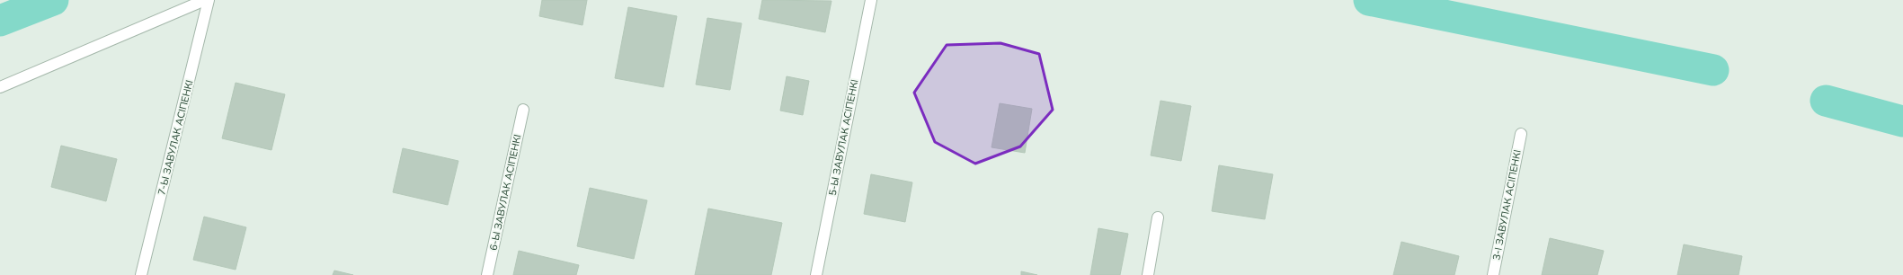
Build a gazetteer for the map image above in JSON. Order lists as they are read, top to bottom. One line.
{"streets":{"street":["7-Ы ЗАВУЛАК АСІПЕНКІ","5-Ы ЗАВУЛАК АСІПЕНКІ","6-Ы ЗАВУЛАК АСІПЕНКІ","3-І ЗАВУЛАК АСІПЕНКІ"]}}
